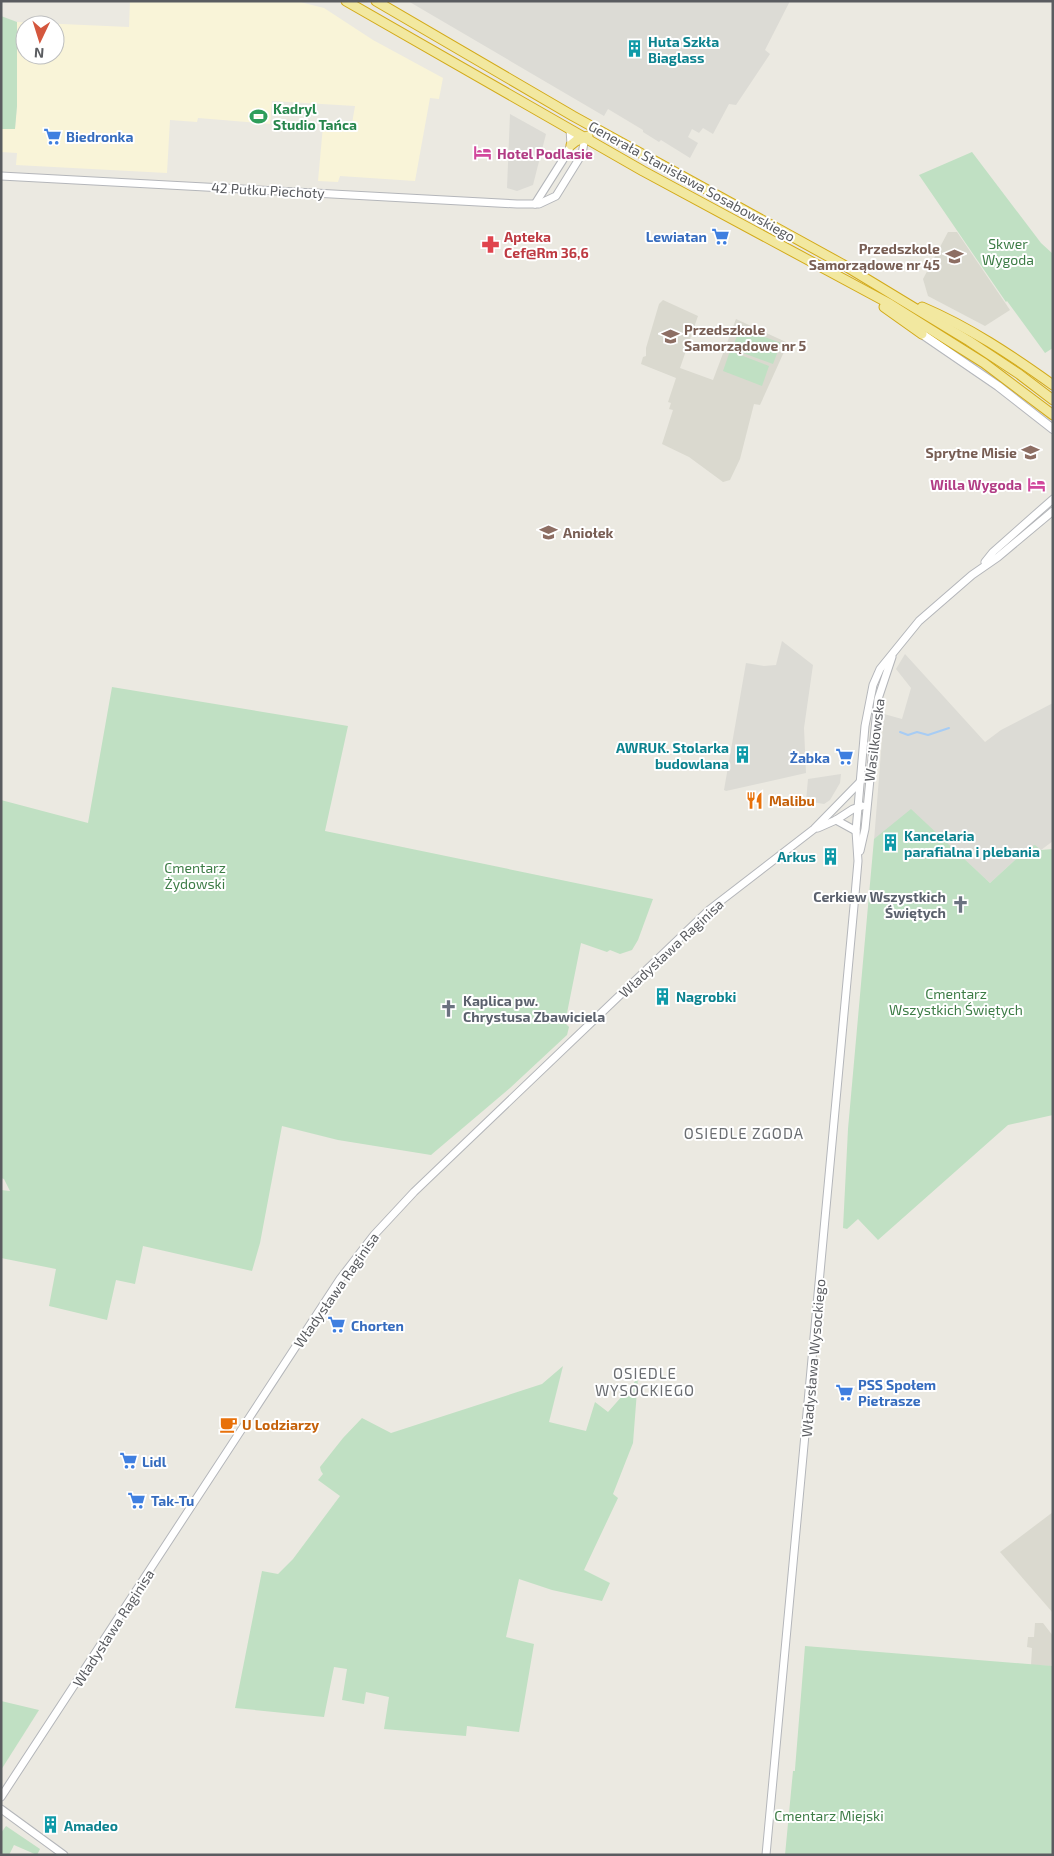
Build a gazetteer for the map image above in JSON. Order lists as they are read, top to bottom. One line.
{"streets":{"highway":["Generała Stanisława Sosabowskiego"],"street":["42 Pułku Piechoty","Wasilkowska","Władysława Raginisa","Władysława Wysockiego"]},"crossings":[["Generała Stanisława Sosabowskiego","42 Pułku Piechoty"],["Wasilkowska","Władysława Raginisa"],["Wasilkowska","Władysława Wysockiego"],["Władysława Raginisa","Władysława Wysockiego"]],"districts":["OSIEDLE ZGODA","OSIEDLE WYSOCKIEGO"],"parks":["Skwer Wygoda","Cmentarz Żydowski","Cmentarz Wszystkich Świętych","Cmentarz Miejski"],"places":{"building":["Huta Szkła Biaglass","AWRUK. Stolarka budowlana","Kancelaria parafialna i plebania","Arkus","Nagrobki","Amadeo"],"sports":["Kadryl Studio Tańca"],"supermarket":["Biedronka","Lewiatan","Żabka","Chorten","PSS Społem Pietrasze","Lidl","Tak-Tu"],"hotel":["Hotel Podlasie","Willa Wygoda"],"pharmacy":["Apteka Cef@Rm 36,6"],"school or university":["Przedszkole Samorządowe nr 45","Przedszkole Samorządowe nr 5","Sprytne Misie","Aniołek"],"restaurant":["Malibu"],"church":["Cerkiew Wszystkich Świętych","Kaplica pw. Chrystusa Zbawiciela"],"cafe":["U Lodziarzy"]},"north":"bottom"}
